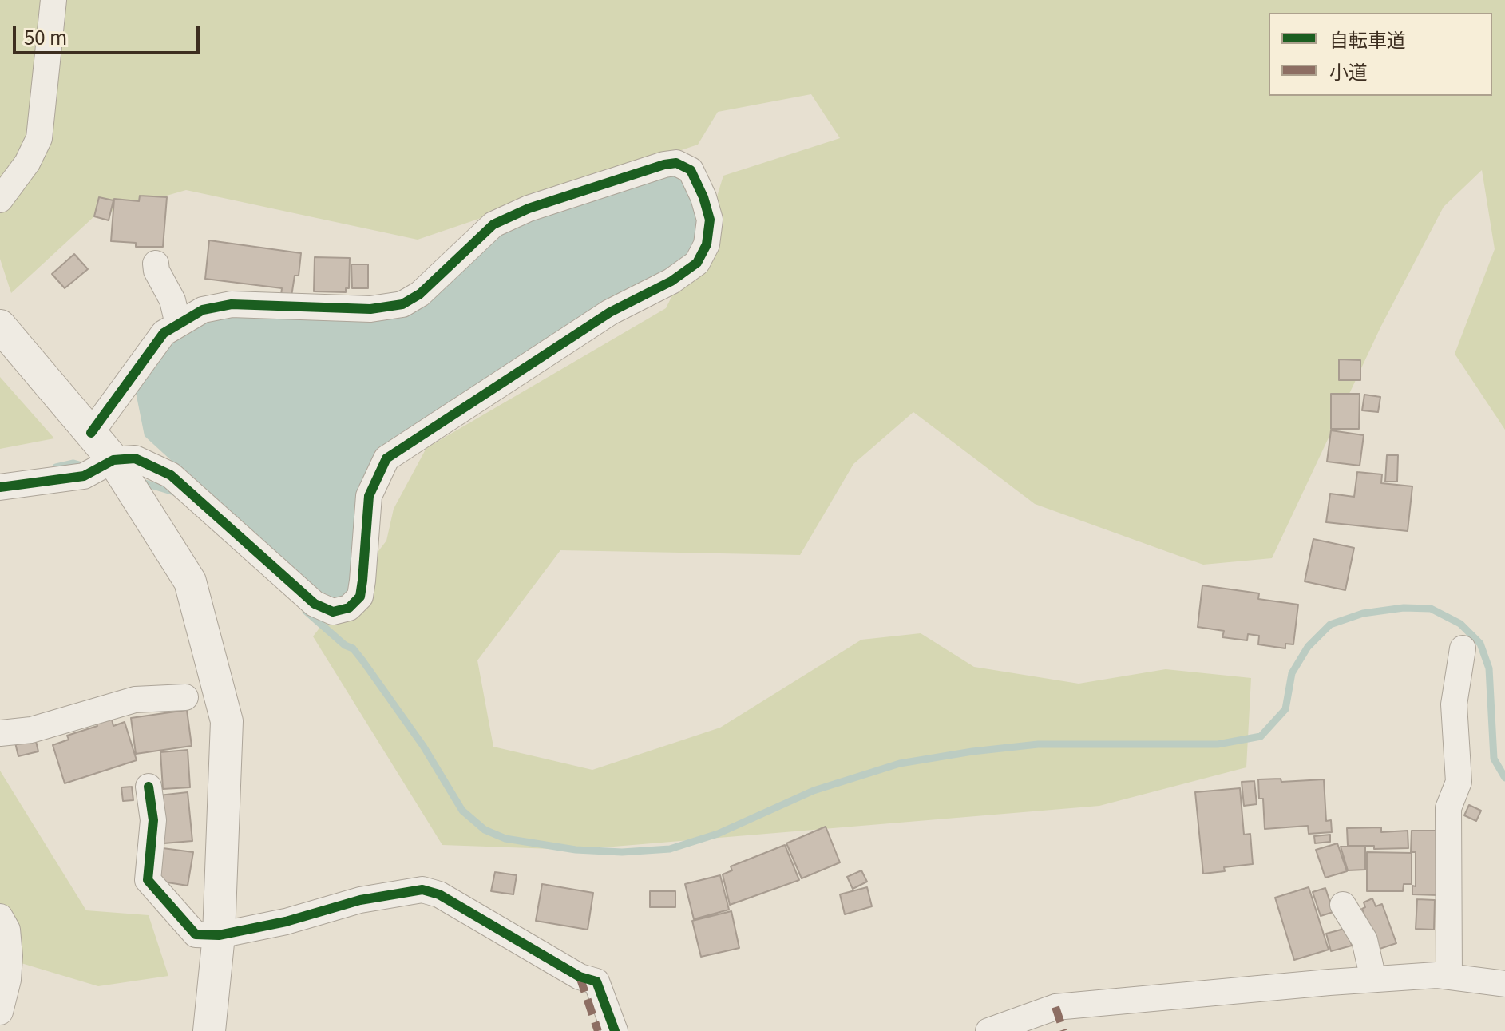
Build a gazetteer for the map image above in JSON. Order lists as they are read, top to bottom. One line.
{"legend":["自転車道","小道"],"scale_bar":"50 m"}
